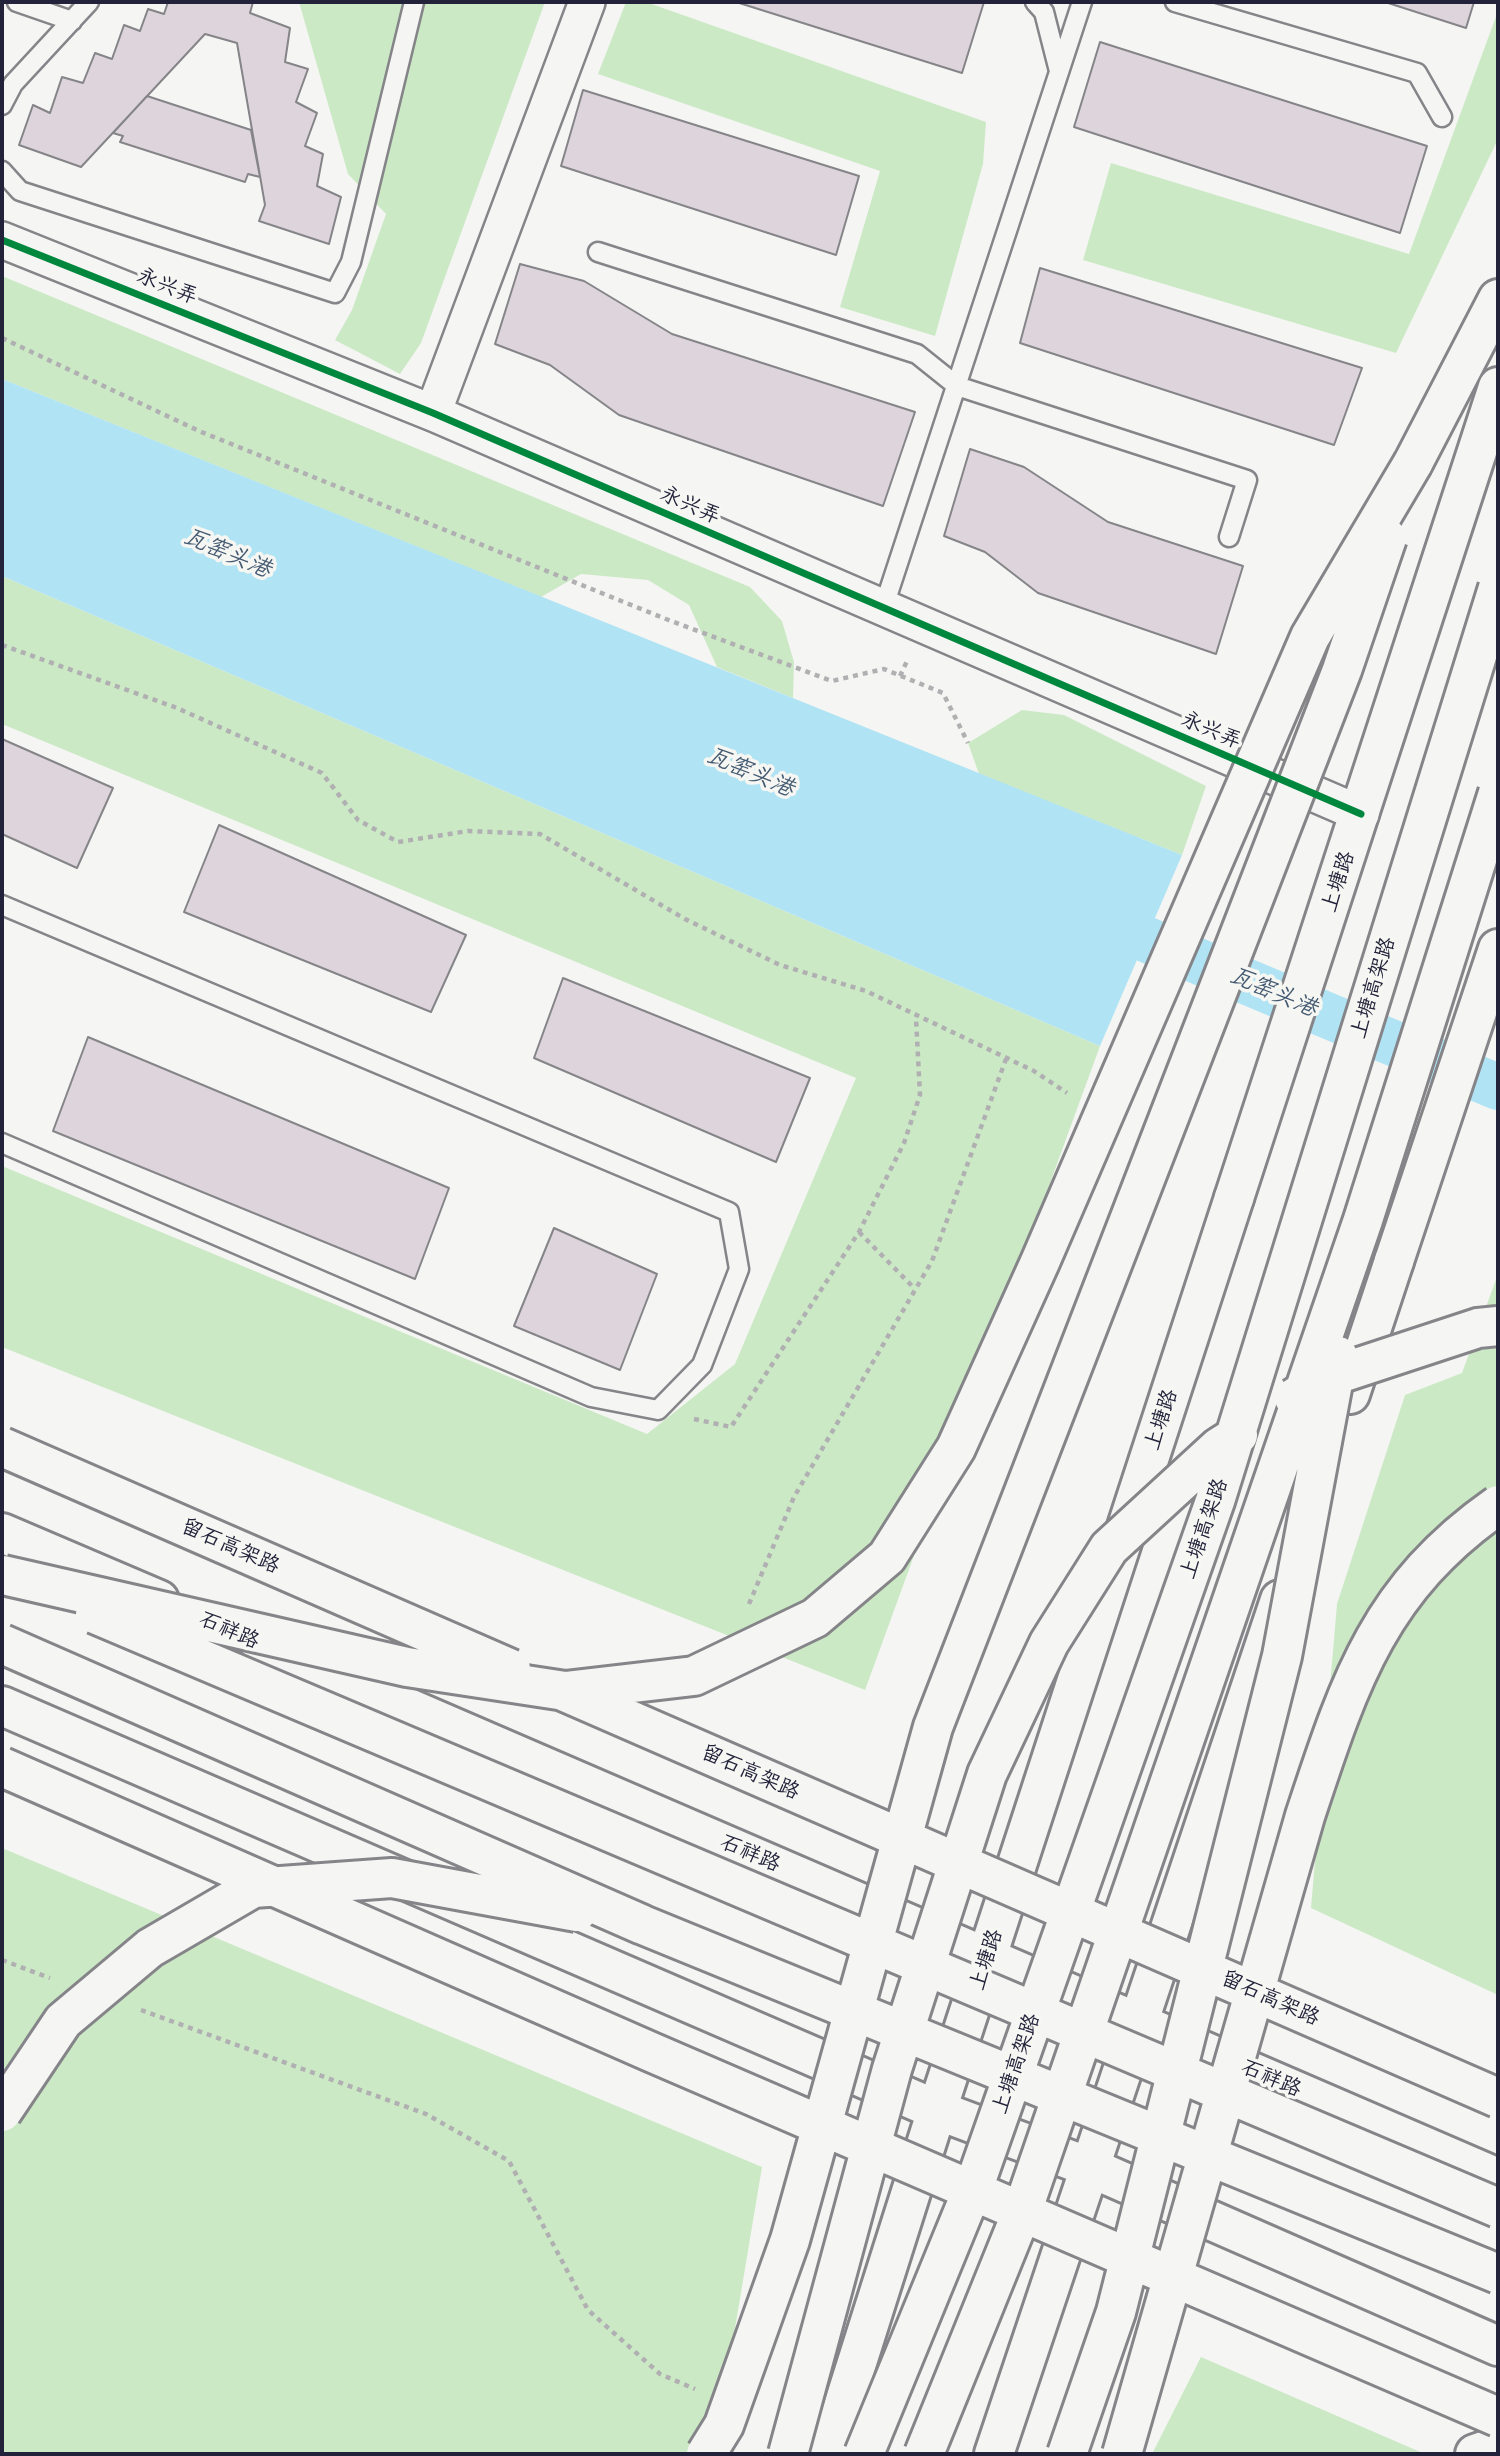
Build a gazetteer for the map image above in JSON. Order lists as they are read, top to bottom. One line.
{"streets":{"main road":["上塘路","上塘高架路","留石高架路","石祥路"],"street":["永兴弄"]},"crossings":[["永兴弄","上塘路"],["上塘路","石祥路"]],"water":["瓦窑头港"]}
